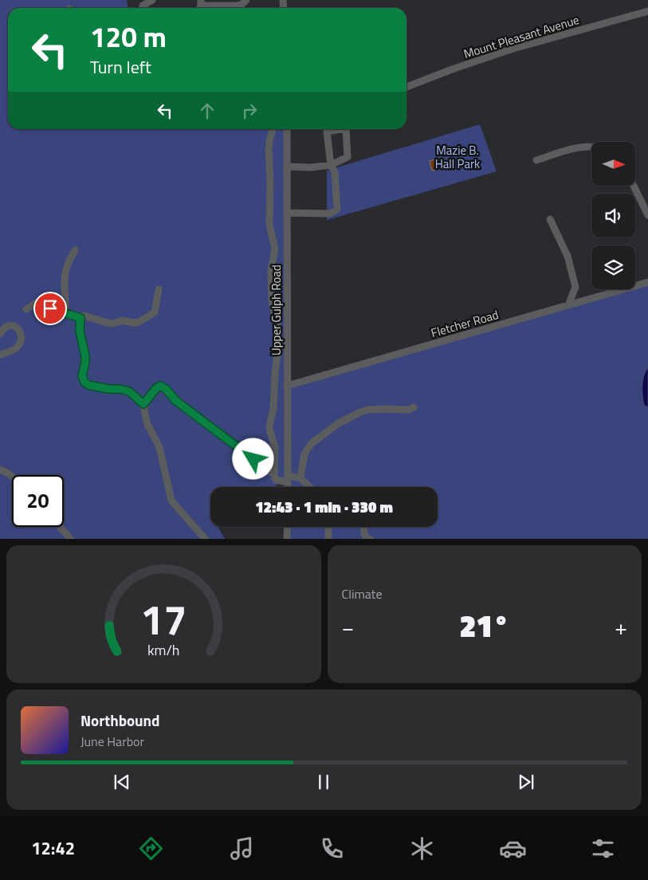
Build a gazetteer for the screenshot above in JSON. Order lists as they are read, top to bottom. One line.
{"streets":{"street":["Mount Pleasant Avenue","Upper Gulph Road","Fletcher Road"]},"crossings":[["Upper Gulph Road","Fletcher Road"]],"parks":["Mazie B. Hall Park"],"north":"right","page":{"turn":["120 m","Turn left"],"limit":"20","trip":"12:43 · 1 min · 330 m","tile":"Climate","heat":["−","21°","+"],"song":["Northbound","June Harbor"],"tabs":"12:42","gauge":["17","km/h"]}}
